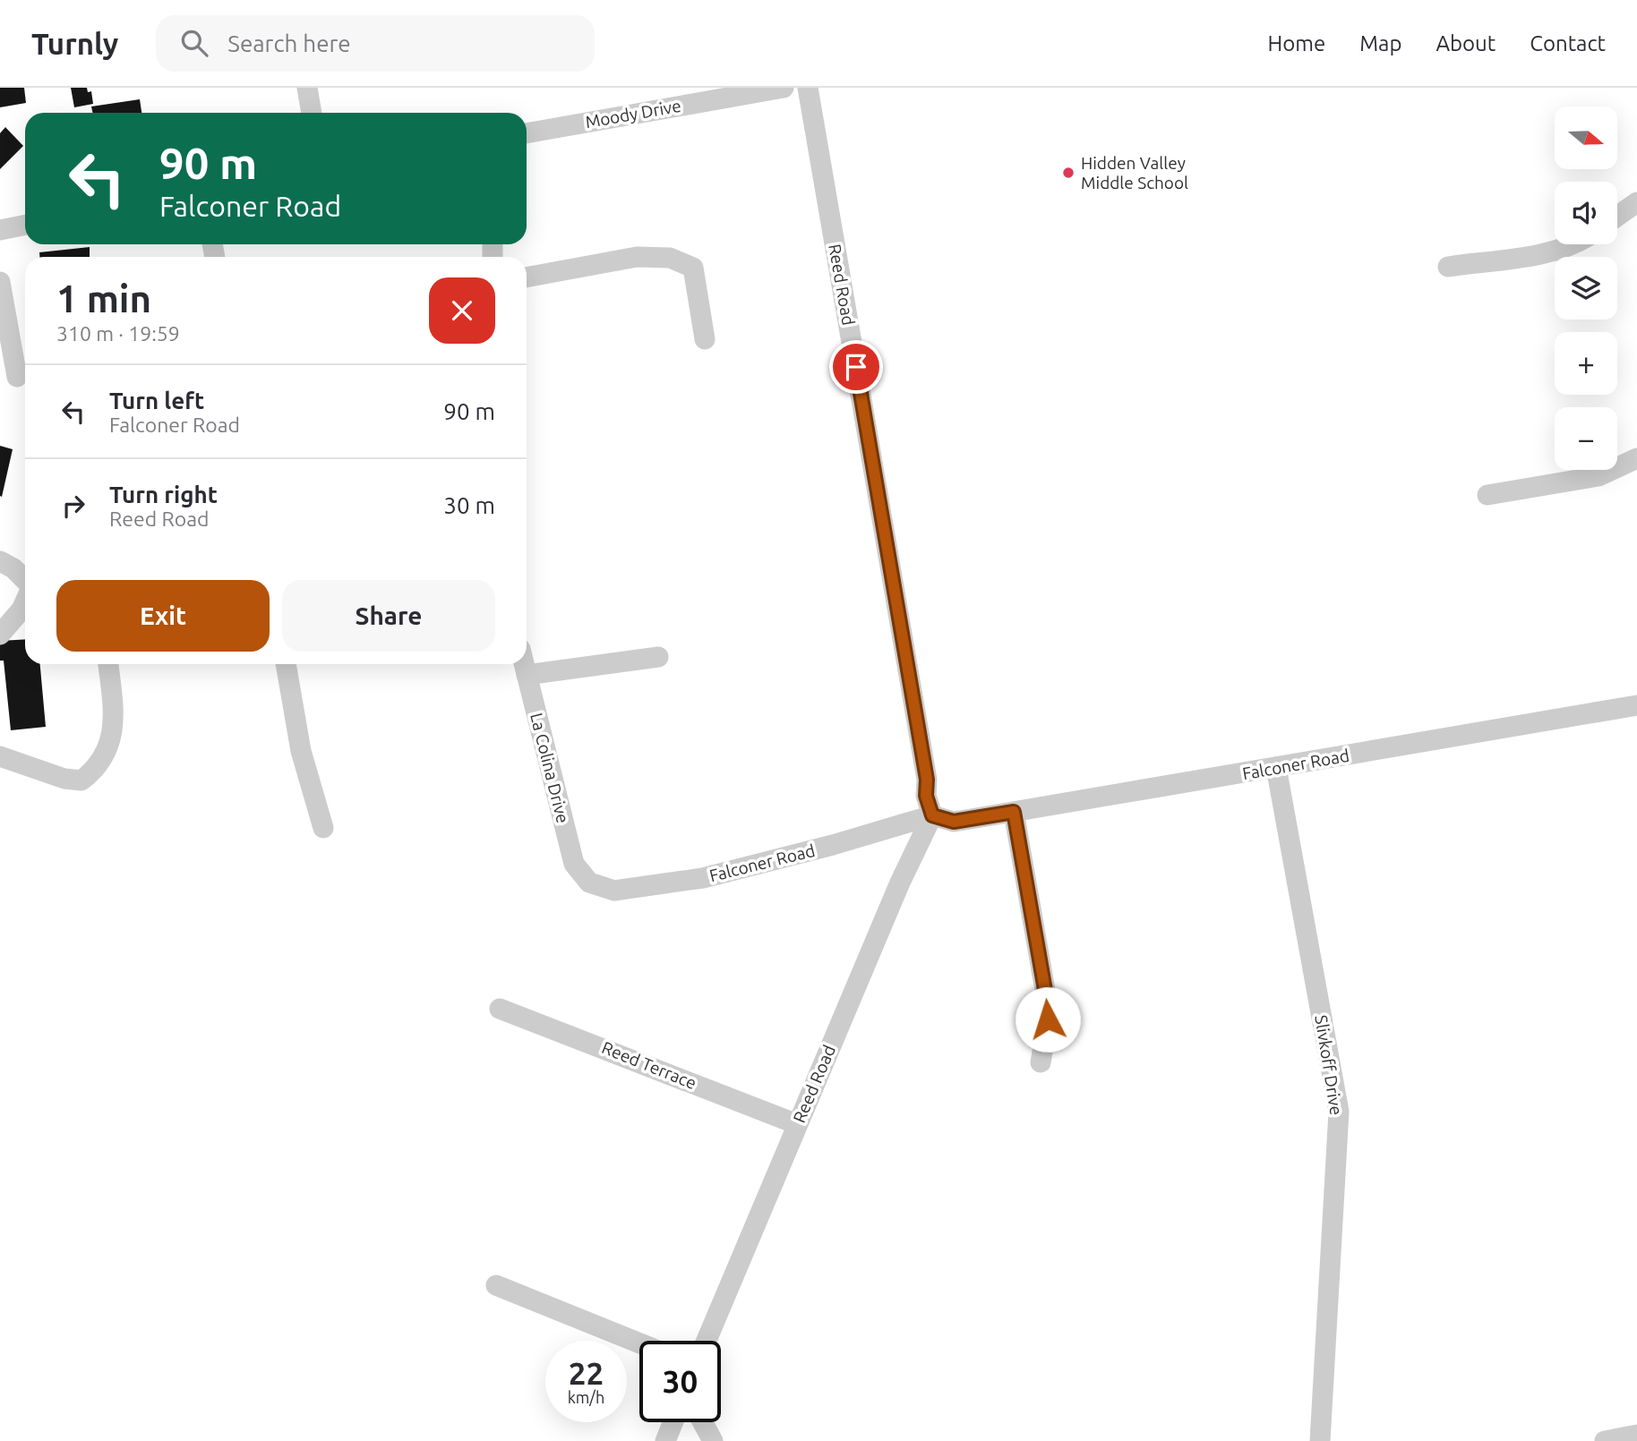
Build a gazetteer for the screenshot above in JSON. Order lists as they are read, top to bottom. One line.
{"streets":{"street":["Moody Drive","Reed Road","Falconer Road","La Colina Drive","Reed Terrace","Slivkoff Drive"]},"crossings":[["Reed Road","Falconer Road"],["Reed Road","Reed Terrace"],["Falconer Road","La Colina Drive"],["Falconer Road","Slivkoff Drive"]],"places":["Hidden Valley Middle School"],"north":"right","page":{"header":"Turnly","search":"Search here","nav":["Home","Map","About","Contact"],"map_buttons":["+","−"],"turn":["90 m","Falconer Road"],"heading":["1 min","310 m · 19:59"],"list":[{"name":"Turn left","note":"Falconer Road","value":"90 m"},{"name":"Turn right","note":"Reed Road","value":"30 m"}],"buttons":["Exit","Share"],"speed":"22 km/h","limit":"30"}}
